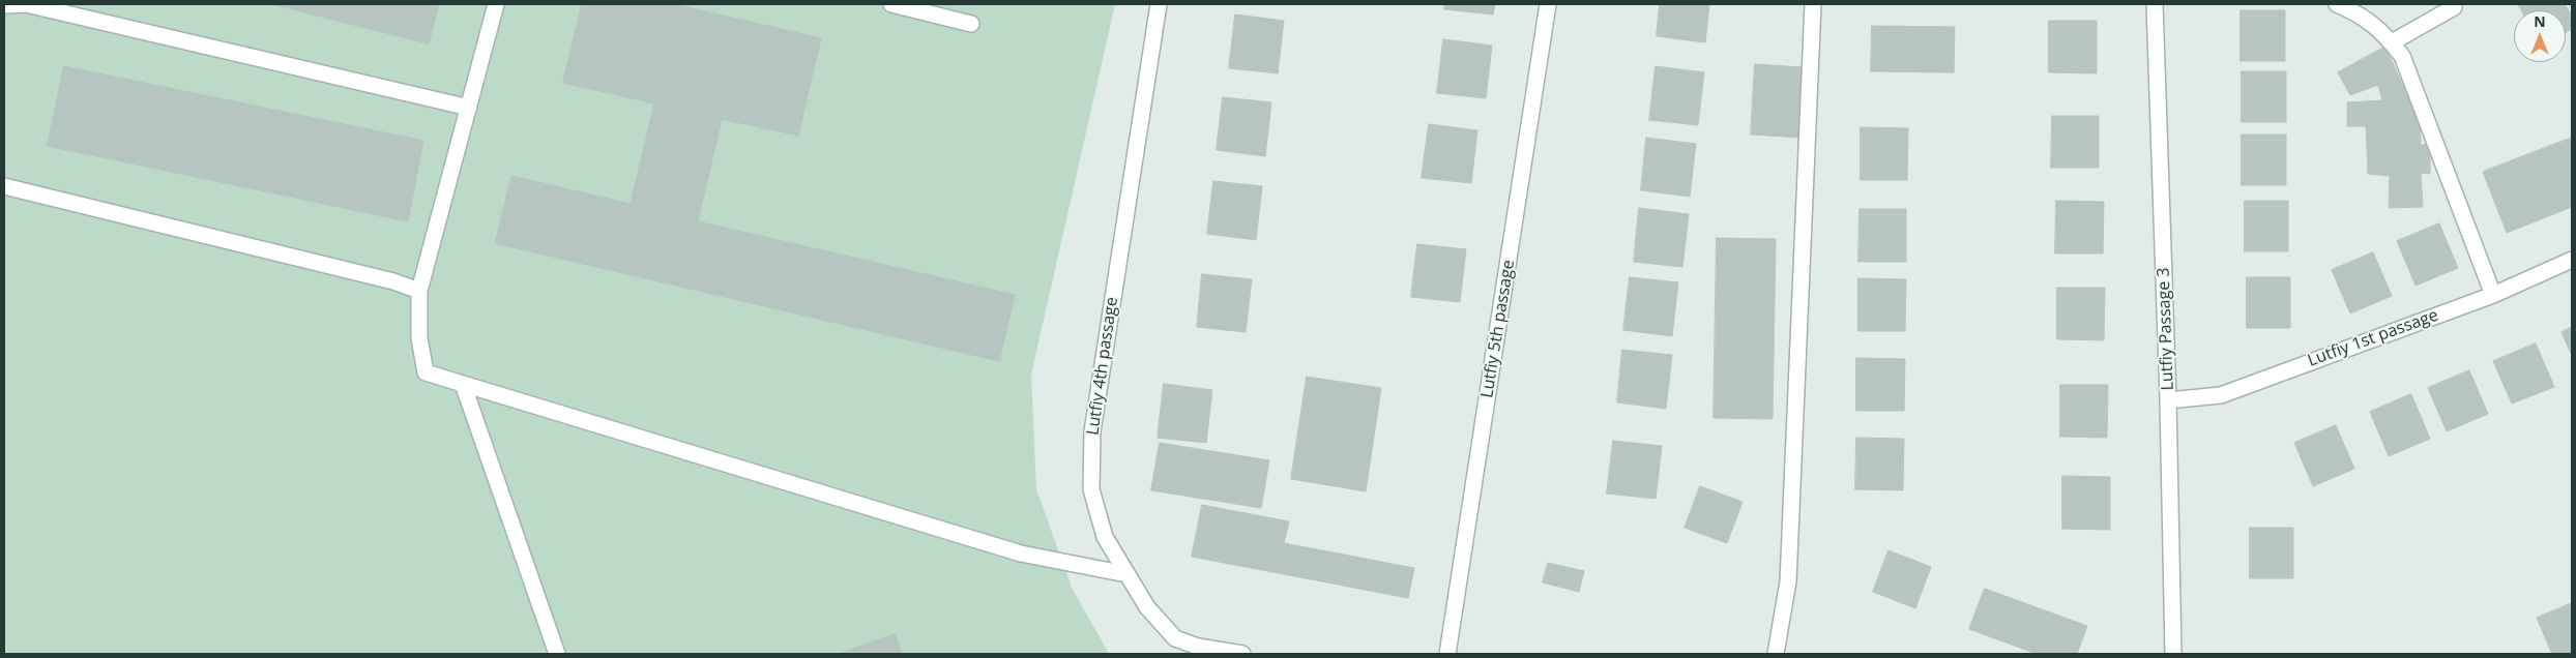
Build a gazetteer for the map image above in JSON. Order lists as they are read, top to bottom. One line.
{"streets":{"street":["Lutfiy 5th passage","Lutfiy Passage 3","Lutfiy 1st passage","Lutfiy 4th passage"]},"crossings":[["Lutfiy Passage 3","Lutfiy 1st passage"]],"north":"top"}
